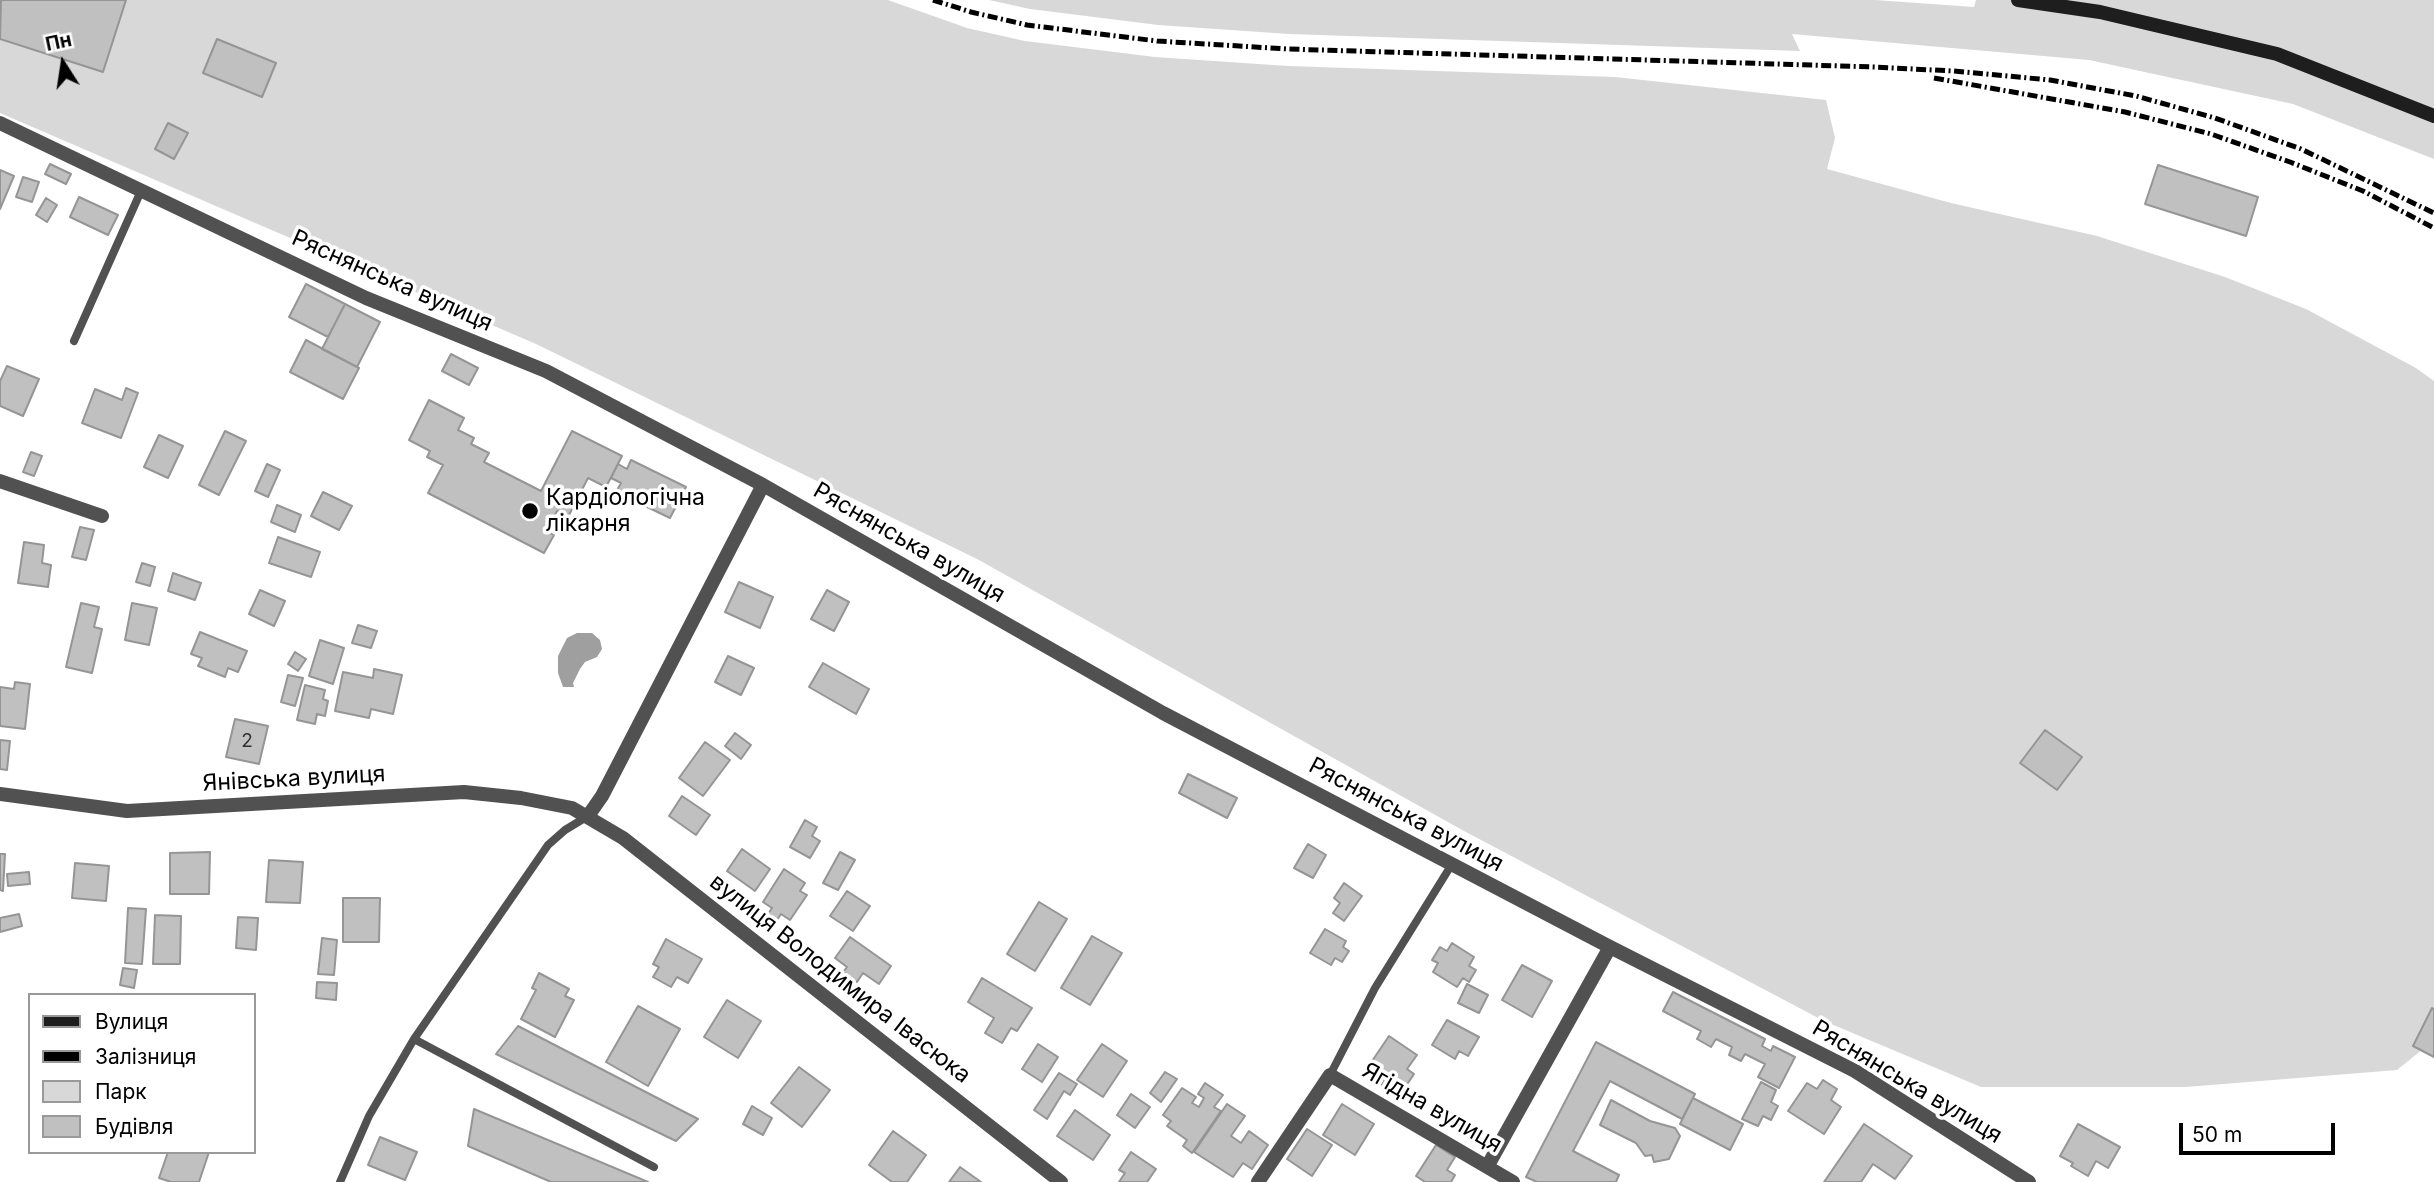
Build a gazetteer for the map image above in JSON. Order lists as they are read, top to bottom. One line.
{"streets":{"street":["Ряснянська вулиця","Янівська вулиця","вулиця Володимира Івасюка","Ягідна вулиця"]},"crossings":[["Янівська вулиця","вулиця Володимира Івасюка"]],"places":["Кардіологічна лікарня"],"house_numbers":["2"],"legend":["Вулиця","Залізниця","Парк","Будівля"],"scale_bar":"50 m","north":"top"}
